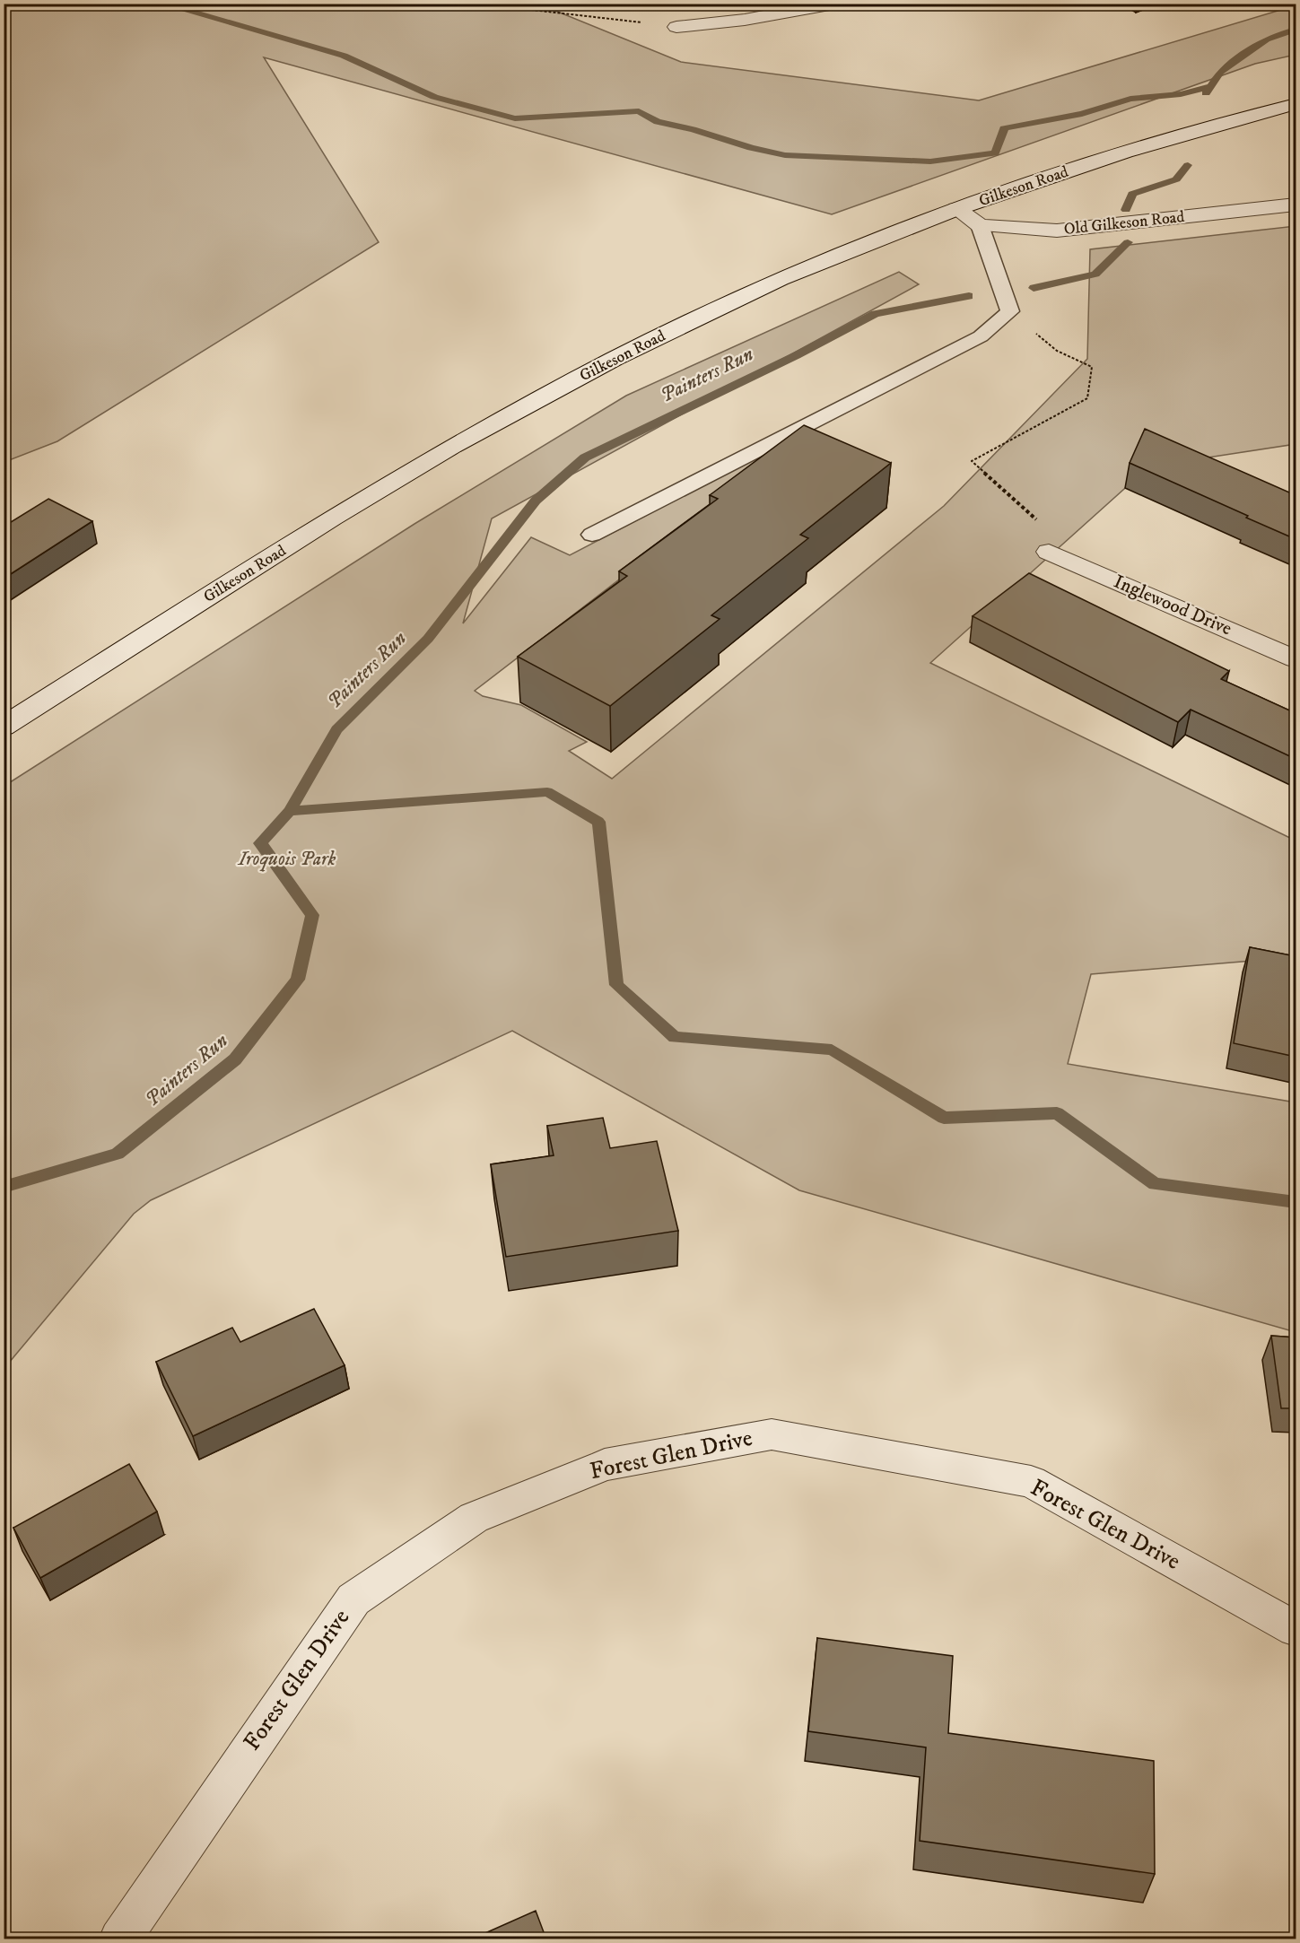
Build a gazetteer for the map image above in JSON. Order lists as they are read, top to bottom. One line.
{"streets":{"street":["Gilkeson Road","Old Gilkeson Road","Inglewood Drive","Forest Glen Drive"]},"water":["Painters Run"],"parks":["Iroquois Park"]}
